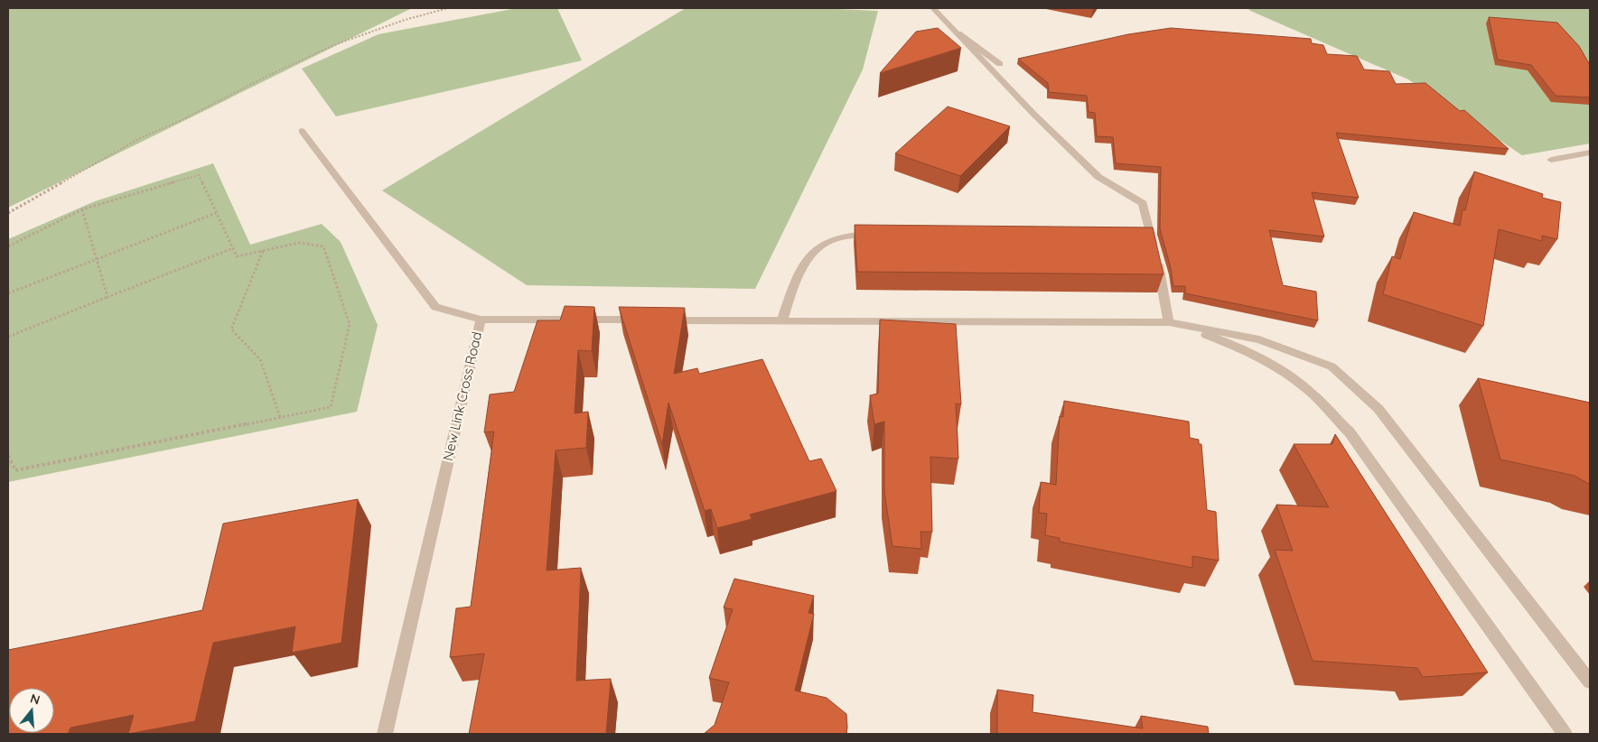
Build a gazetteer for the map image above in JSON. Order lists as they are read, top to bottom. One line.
{"streets":{"street":["New Link Cross Road"]},"north":"top"}
